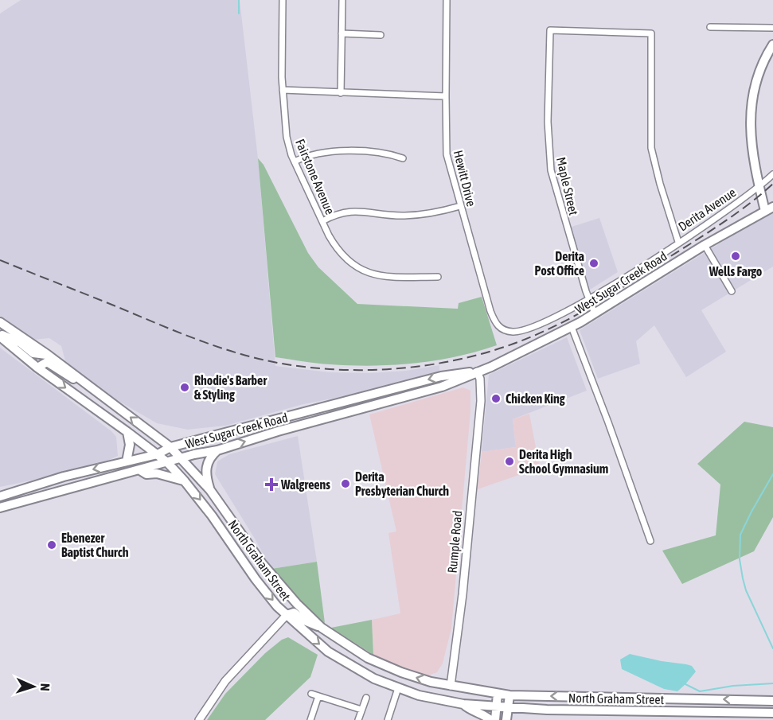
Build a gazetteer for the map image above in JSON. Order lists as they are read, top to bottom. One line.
{"streets":{"main road":["West Sugar Creek Road","North Graham Street"],"street":["Fairstone Avenue","Hewitt Drive","Maple Street","Derita Avenue","Rumple Road"]},"crossings":[["Hewitt Drive","Derita Avenue"],["Maple Street","Derita Avenue"],["Maple Street","West Sugar Creek Road"],["West Sugar Creek Road","Rumple Road"],["West Sugar Creek Road","North Graham Street"],["Rumple Road","North Graham Street"]],"places":{"other":["Wells Fargo","Derita Post Office","Rhodie's Barber & Styling","Chicken King","Derita High School Gymnasium","Derita Presbyterian Church","Ebenezer Baptist Church"],"health":["Walgreens"]},"north":"right"}
